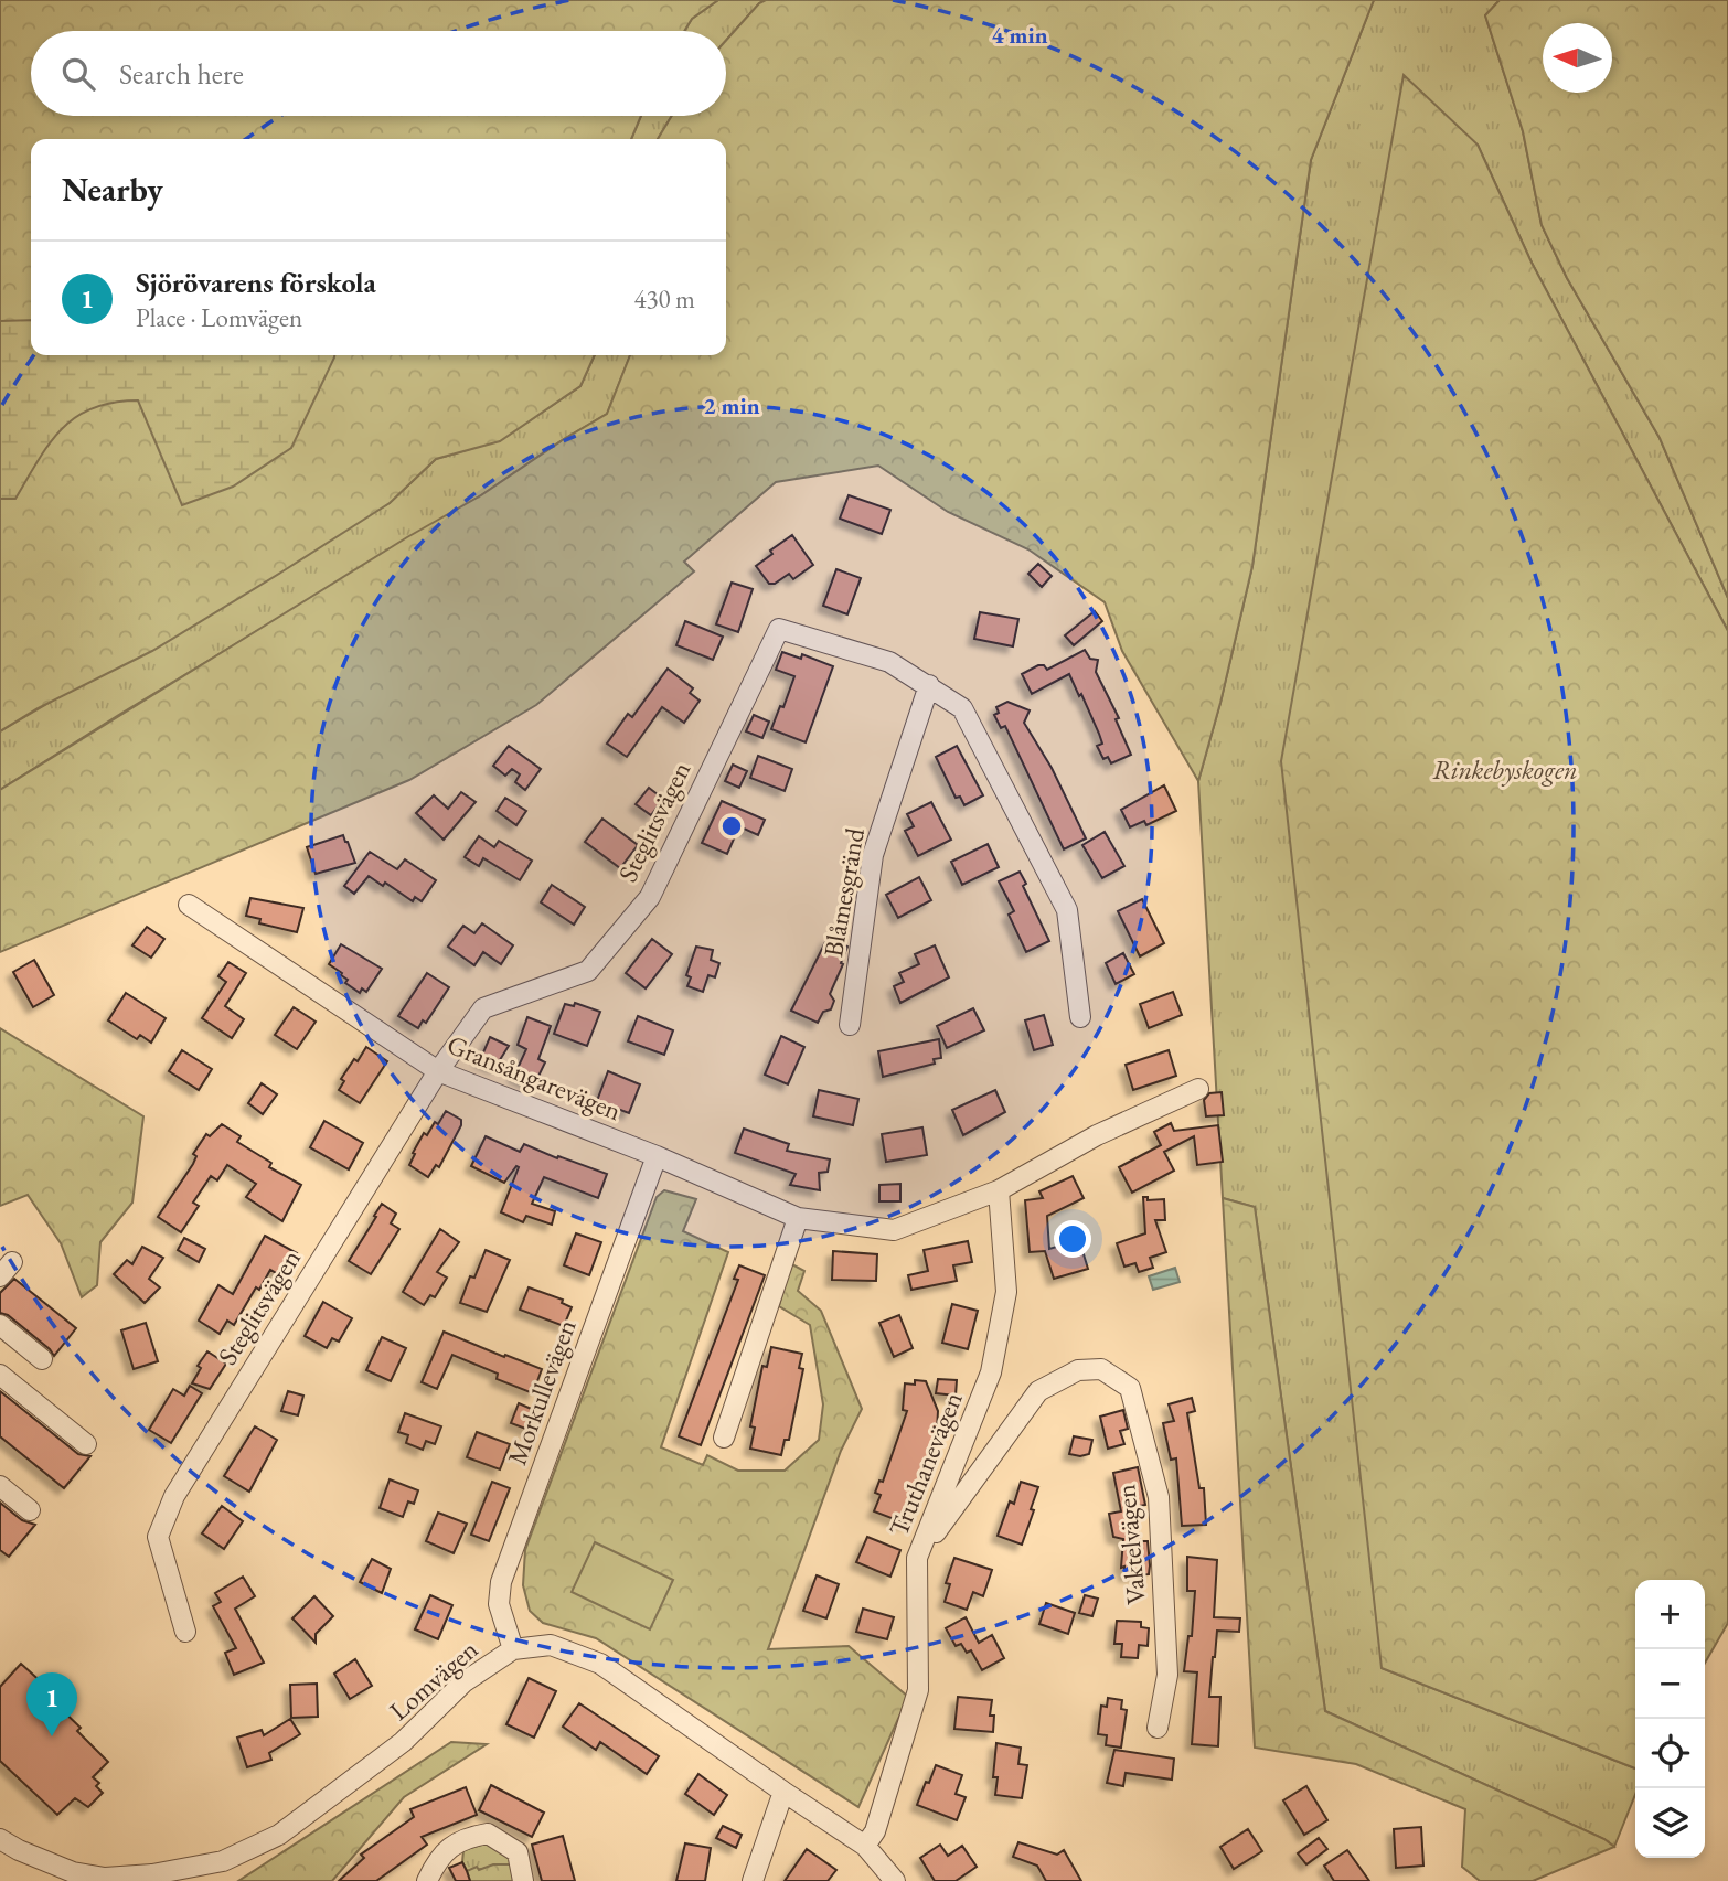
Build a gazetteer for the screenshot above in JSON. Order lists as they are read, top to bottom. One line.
{"streets":{"street":["Steglitsvägen","Blåmesgränd","Gransångarevägen","Morkullevägen","Truthanevägen","Vaktelvägen","Lomvägen"]},"crossings":[["Steglitsvägen","Blåmesgränd"],["Steglitsvägen","Gransångarevägen"],["Gransångarevägen","Morkullevägen"],["Gransångarevägen","Truthanevägen"],["Morkullevägen","Lomvägen"],["Truthanevägen","Vaktelvägen"],["Truthanevägen","Lomvägen"]],"parks":["Rinkebyskogen"],"north":"left","page":{"search":"Search here","heading":"Nearby","list":[{"mark":"1","name":"Sjörövarens förskola","note":"Place · Lomvägen","value":"430 m"}],"map_buttons":["+","−"],"pins":"1"},"rings":["4 min","2 min"]}
